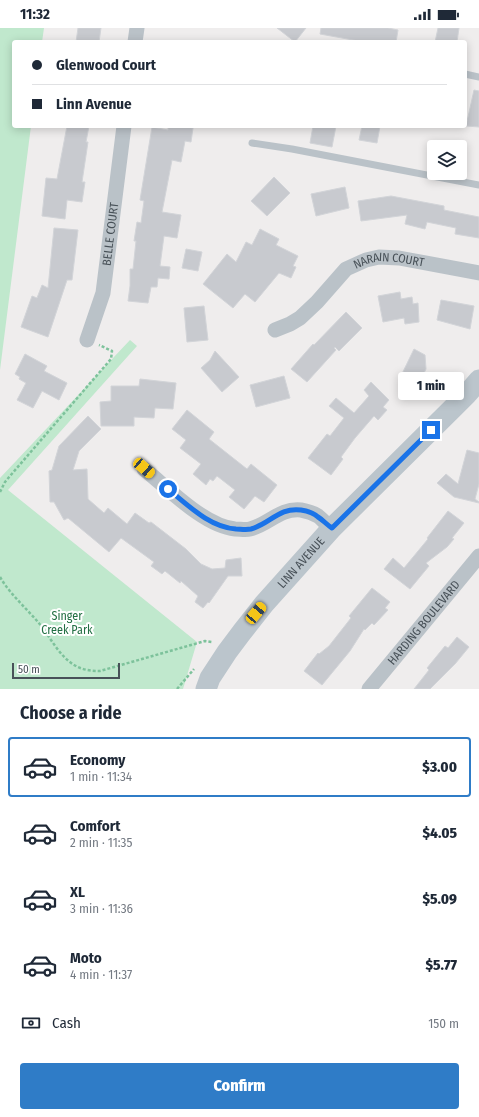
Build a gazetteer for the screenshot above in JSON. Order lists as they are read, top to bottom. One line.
{"streets":{"main road":["LINN AVENUE"],"street":["BELLE COURT","NARAIN COURT","HARDING BOULEVARD"]},"parks":["Singer Creek Park"],"scale_bar":"50 m","page":{"status":"11:32","banner":["Glenwood Court","Linn Avenue"],"bubble":"1 min","scale":"50 m","heading":"Choose a ride","list":[{"name":"Economy","note":"1 min · 11:34","value":"$3.00"},{"name":"Comfort","note":"2 min · 11:35","value":"$4.05"},{"name":"XL","note":"3 min · 11:36","value":"$5.09"},{"name":"Moto","note":"4 min · 11:37","value":"$5.77"}],"pay":["Cash","150 m"],"buttons":"Confirm"}}
